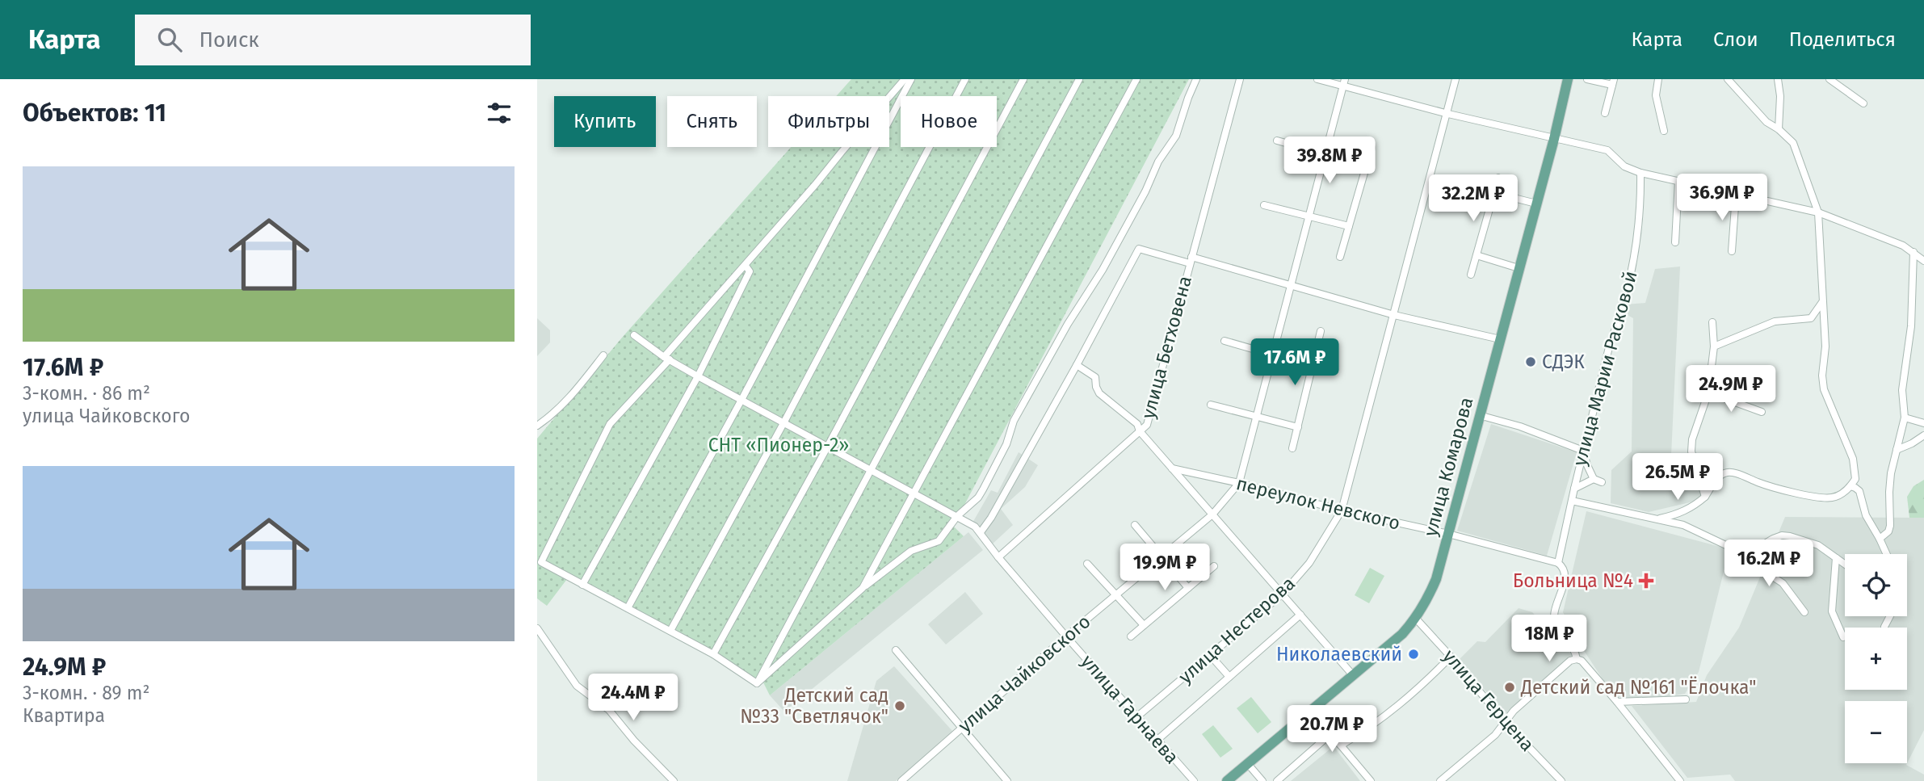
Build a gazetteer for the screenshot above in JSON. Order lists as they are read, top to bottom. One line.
{"streets":{"main road":["улица Комарова"],"street":["улица Бетховена","улица Марии Расковой","переулок Невского","улица Нестерова","улица Чайковского","улица Герцена","улица Гарнаева"]},"crossings":[["улица Бетховена","улица Гарнаева"],["улица Марии Расковой","переулок Невского"],["улица Комарова","переулок Невского"],["улица Комарова","улица Герцена"],["переулок Невского","улица Нестерова"],["переулок Невского","улица Чайковского"],["улица Нестерова","улица Гарнаева"],["улица Чайковского","улица Гарнаева"]],"parks":["СНТ «Пионер-2»"],"places":{"other":["СДЭК","Николаевский","Детский сад №161 \"Ёлочка\"","Детский сад №33 \"Светлячок\""],"health":["Больница №4"]},"page":{"header":"Карта","search":"Поиск","nav":["Карта","Слои","Поделиться"],"heading":"Объектов: 11","chip":["Купить","Снять","Фильтры","Новое"],"price":["39.8M ₽","36.9M ₽","32.2M ₽","17.6M ₽","24.9M ₽","26.5M ₽","16.2M ₽","19.9M ₽","18M ₽","24.4M ₽","20.7M ₽"],"list":[{"name":"17.6M ₽","note":"3-комн. · 86 m² · улица Чайковского"},{"name":"24.9M ₽","note":"3-комн. · 89 m² · Квартира"}],"map_buttons":["+","−"]}}
